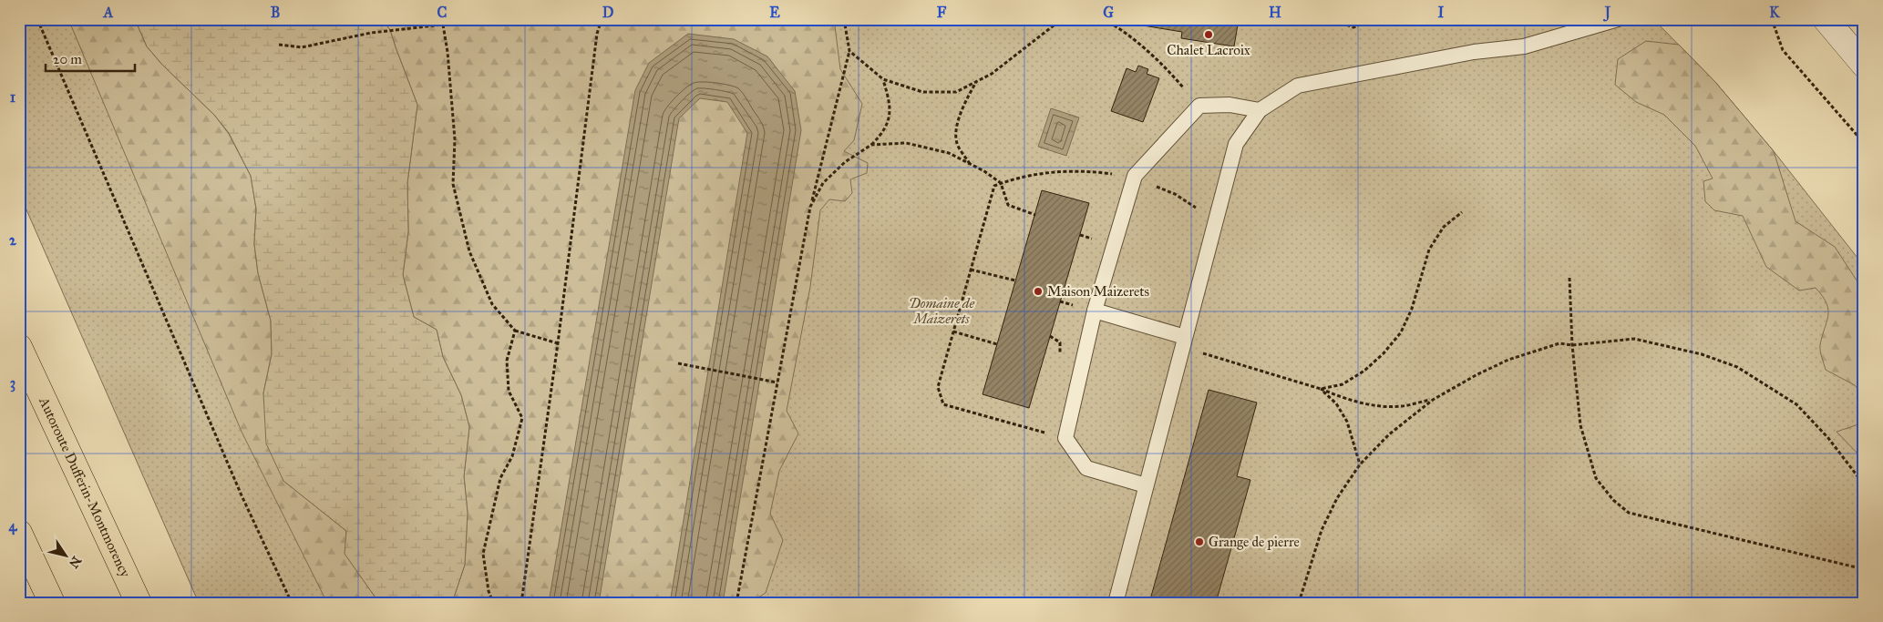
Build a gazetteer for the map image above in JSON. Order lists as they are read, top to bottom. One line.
{"streets":{"highway":["Autoroute Dufferin-Montmorency"]},"parks":["Domaine de Maizerets"],"places":["Chalet Lacroix","Maison Maizerets","Grange de pierre"],"scale_bar":"20 m","north":"bottom right","grid":{"columns":["A","B","C","D","E","F","G","H","I","J","K"],"rows":["1","2","3","4"]}}
